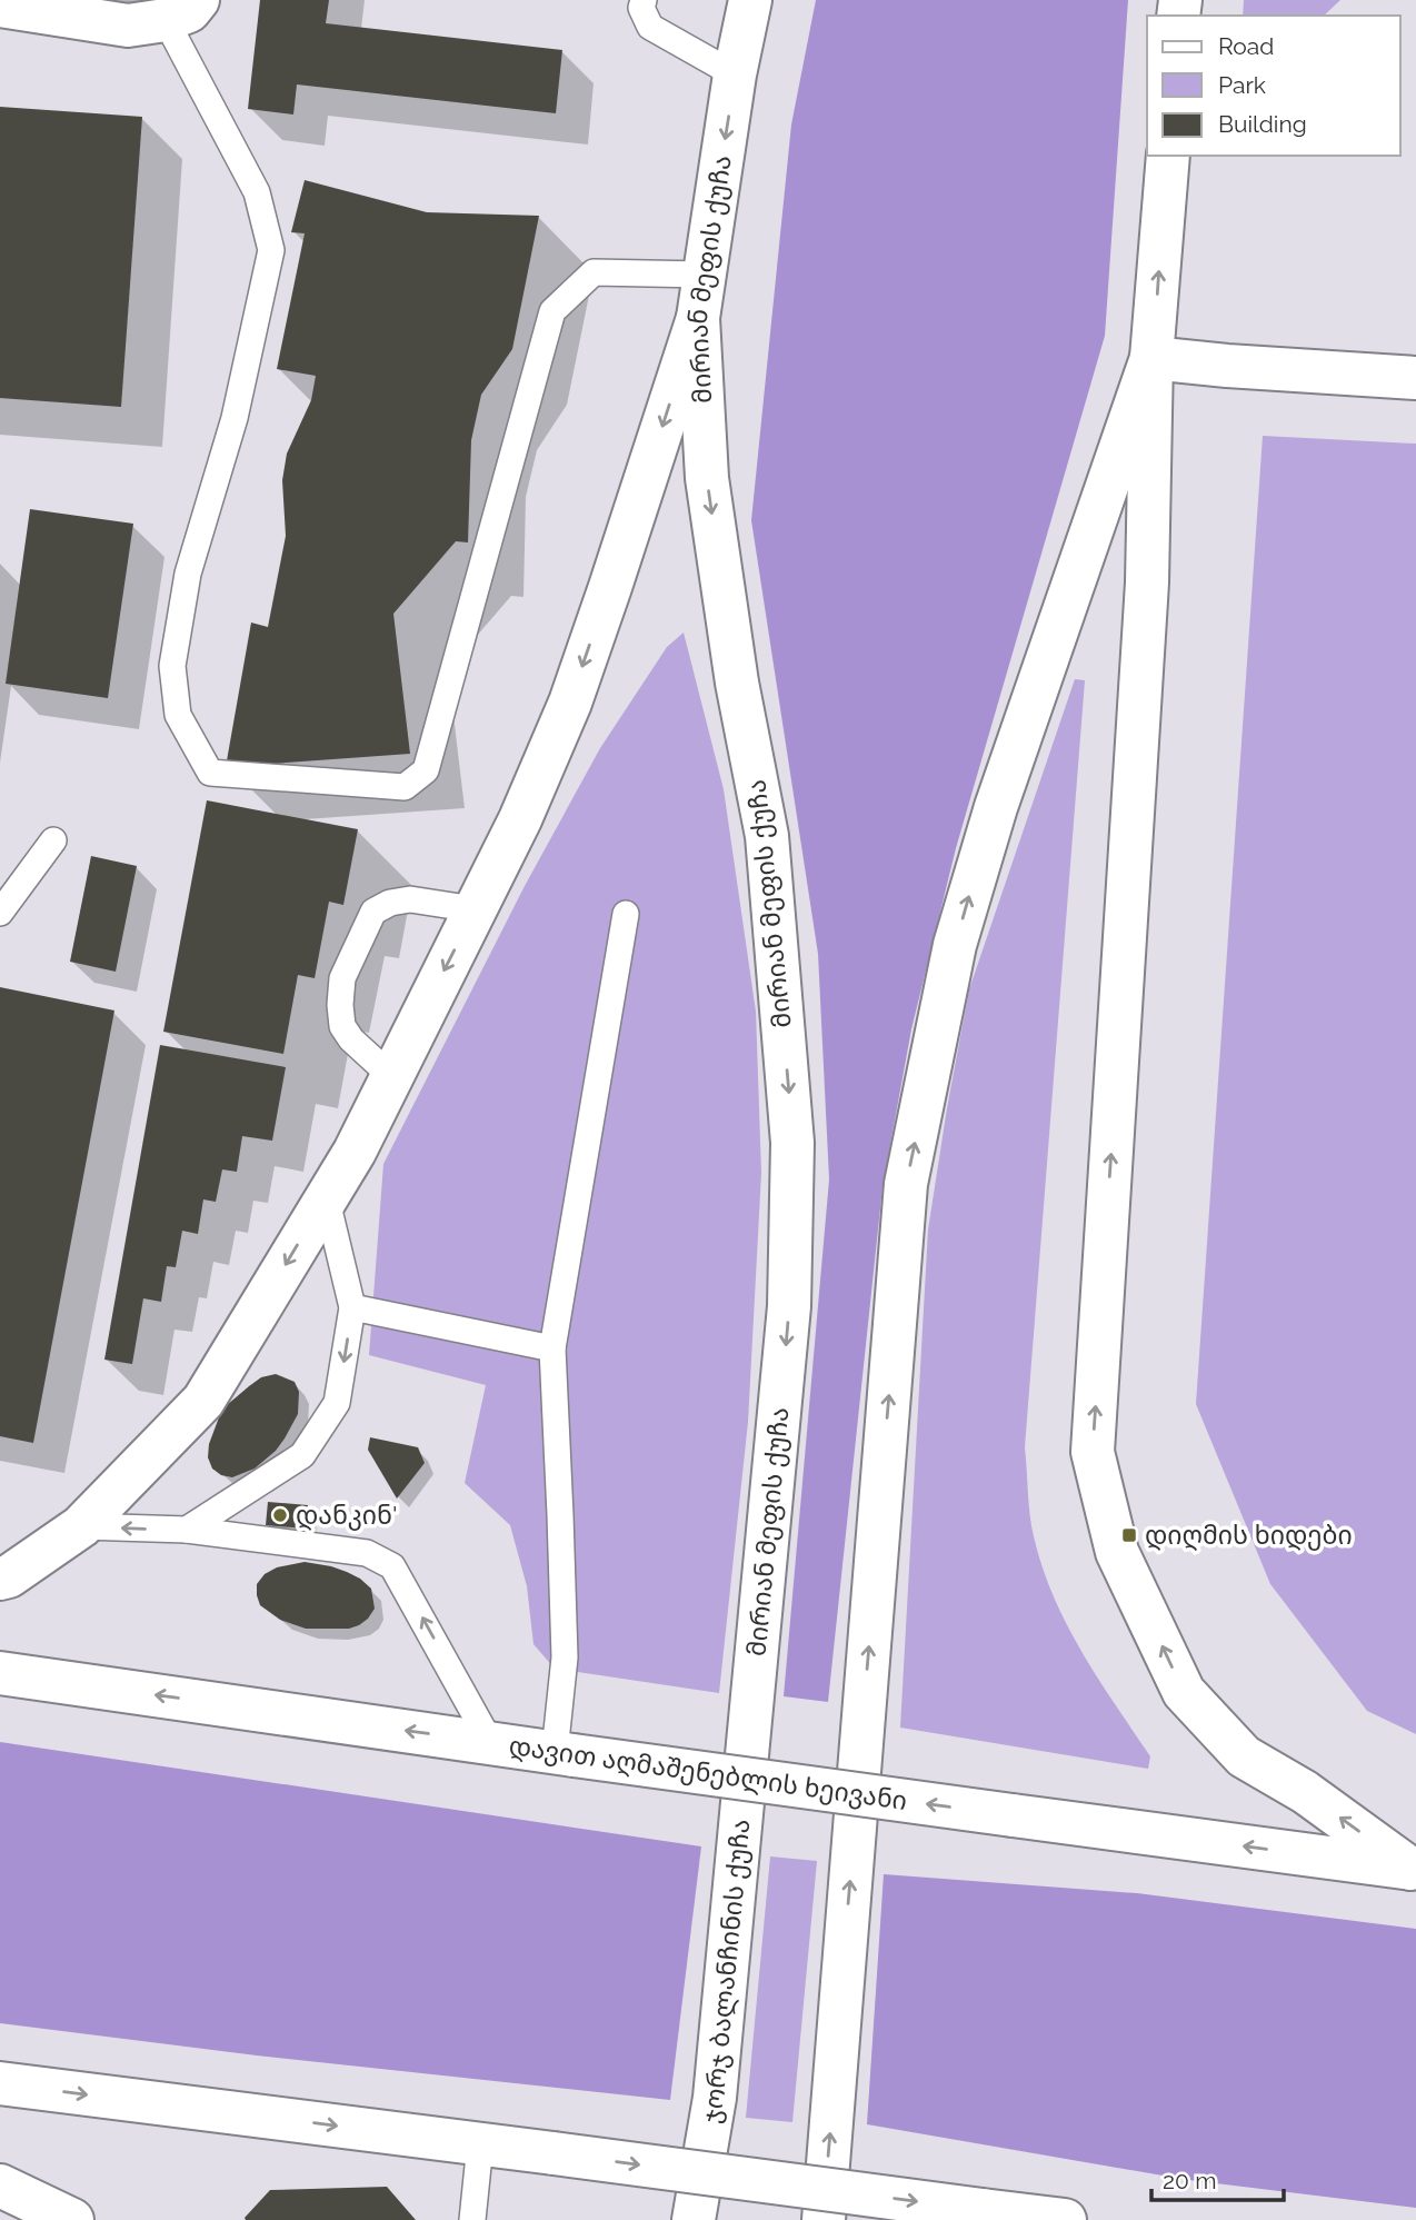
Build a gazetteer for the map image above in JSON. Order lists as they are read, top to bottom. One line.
{"streets":{"main road":["მირიან მეფის ქუჩა","დავით აღმაშენებლის ხეივანი","ჯორჯ ბალანჩინის ქუჩა"]},"crossings":[["მირიან მეფის ქუჩა","ჯორჯ ბალანჩინის ქუჩა"]],"one_way":["დავით აღმაშენებლის ხეივანი"],"places":{"other":["დანკინ'"],"transit":["დიღმის ხიდები"]},"legend":["Road","Park","Building"],"scale_bar":"20 m"}
